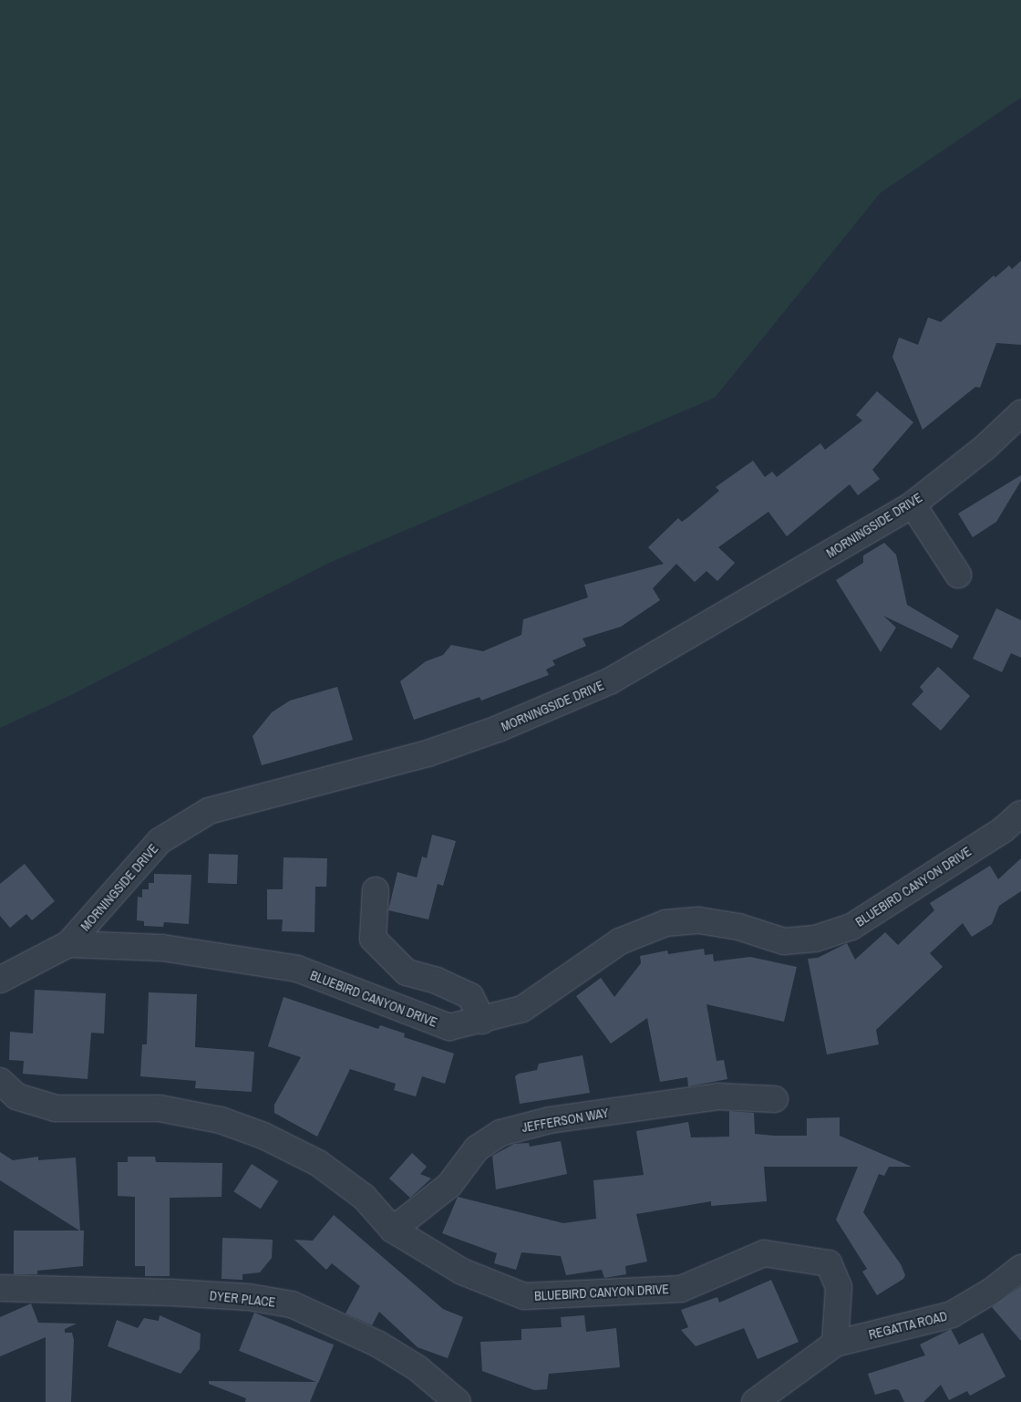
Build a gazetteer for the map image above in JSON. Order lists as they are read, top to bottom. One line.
{"streets":{"street":["MORNINGSIDE DRIVE","BLUEBIRD CANYON DRIVE","JEFFERSON WAY","DYER PLACE","REGATTA ROAD"]},"crossings":[["MORNINGSIDE DRIVE","BLUEBIRD CANYON DRIVE"],["BLUEBIRD CANYON DRIVE","JEFFERSON WAY"],["BLUEBIRD CANYON DRIVE","REGATTA ROAD"]]}
